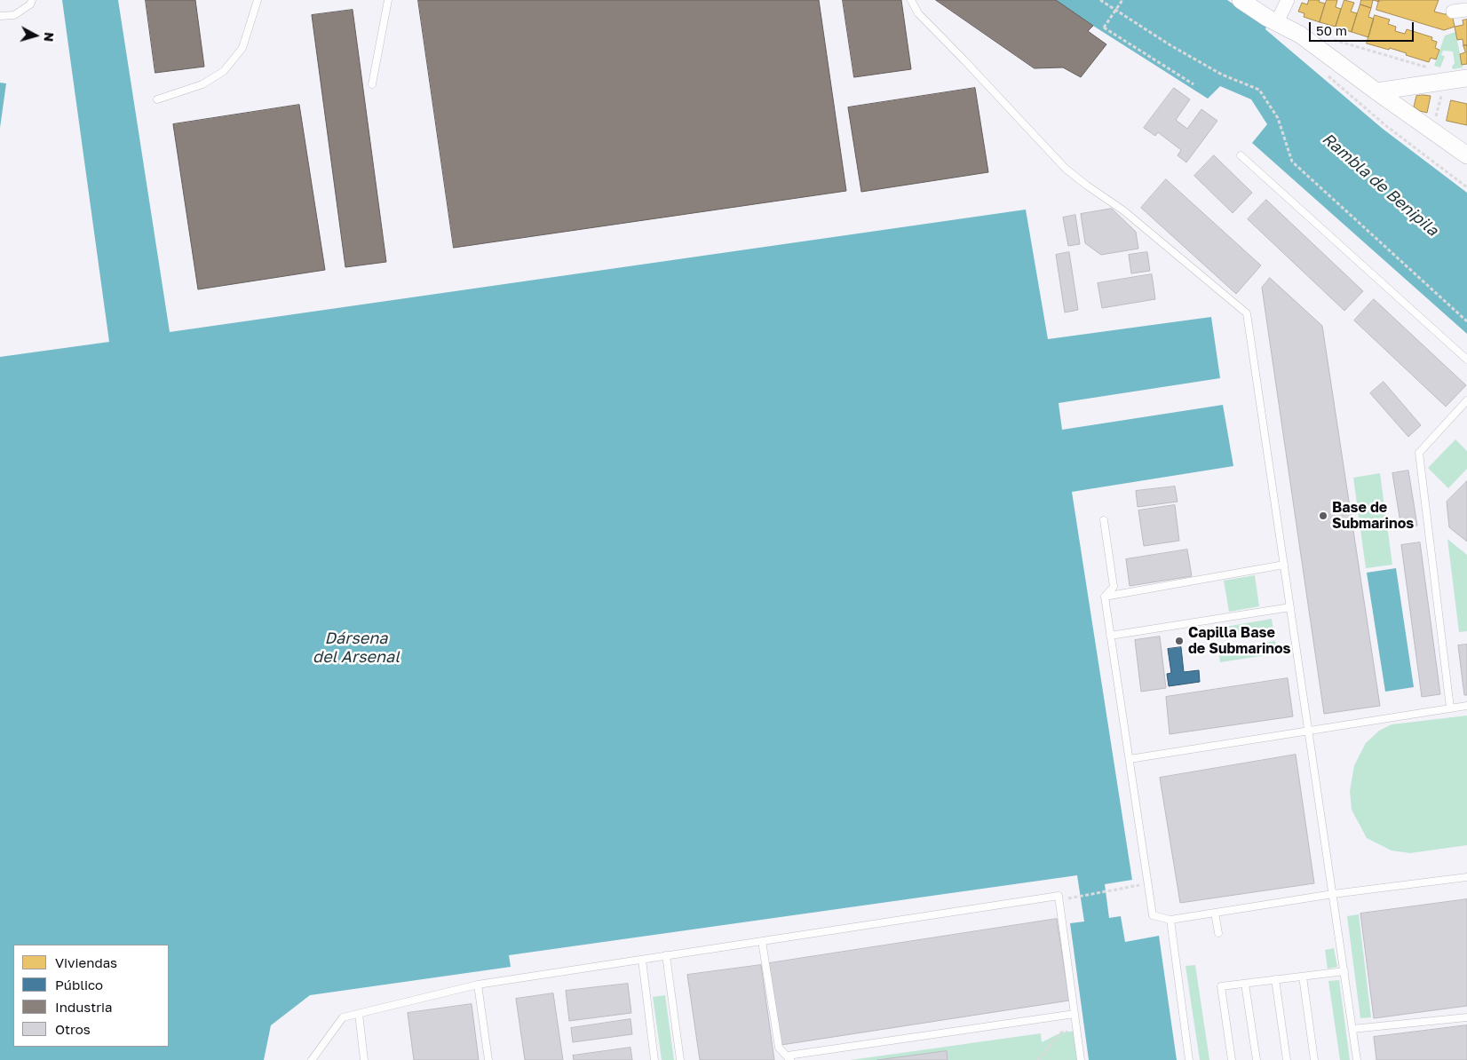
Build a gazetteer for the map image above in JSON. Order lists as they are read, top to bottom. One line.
{"water":["Rambla de Benipila","Dársena del Arsenal"],"places":["Base de Submarinos","Capilla Base de Submarinos"],"legend":["Viviendas","Público","Industria","Otros"],"scale_bar":"50 m","north":"right"}
